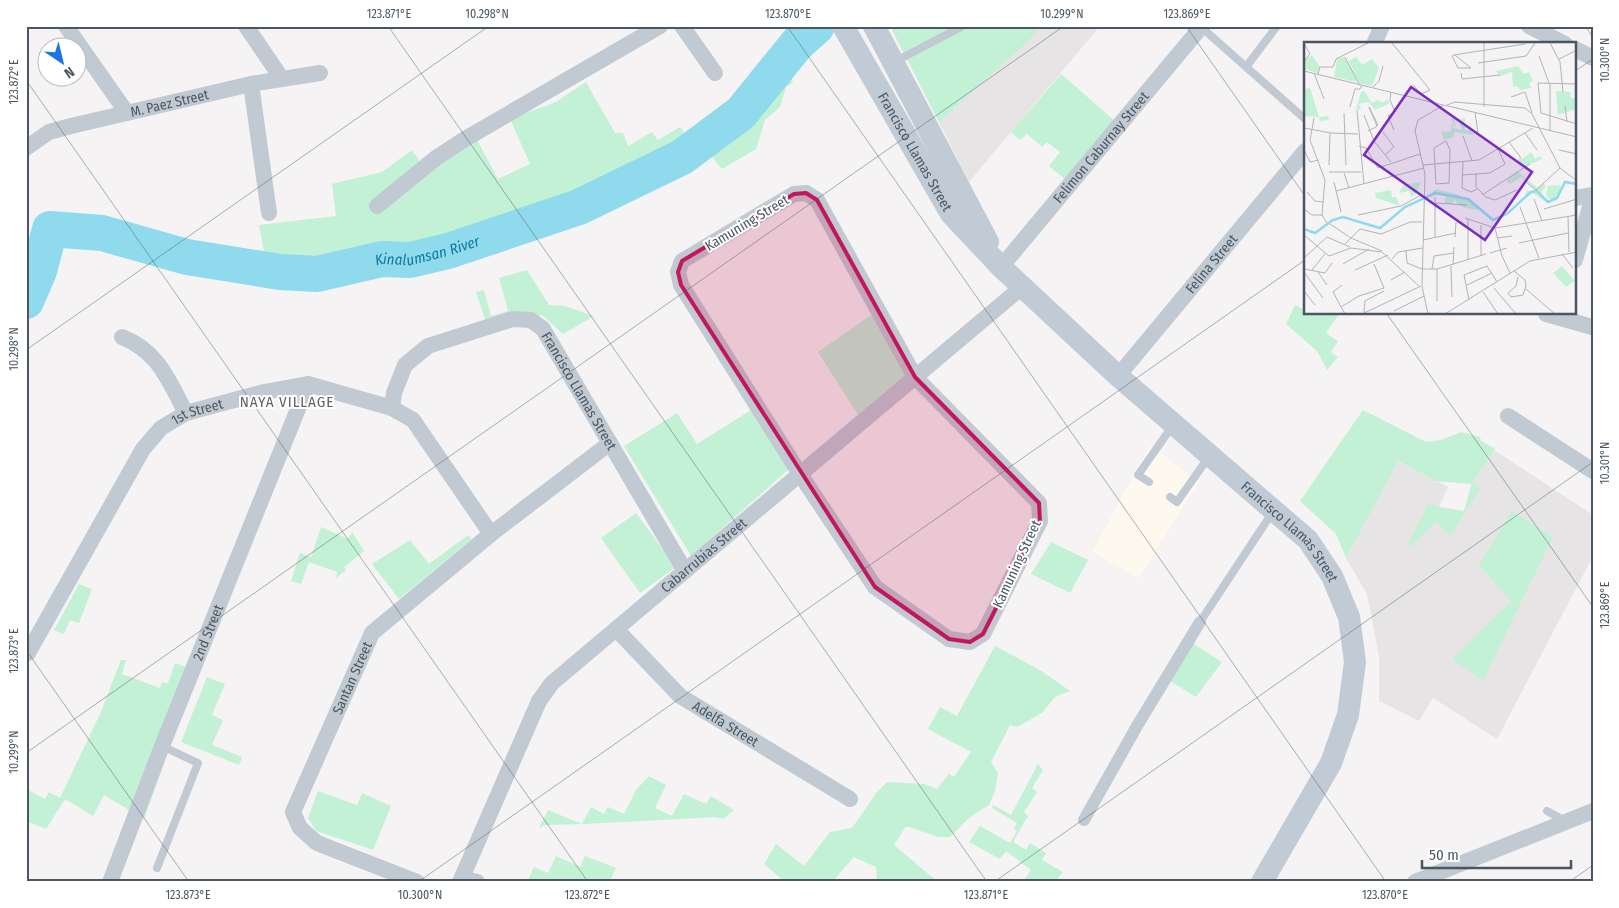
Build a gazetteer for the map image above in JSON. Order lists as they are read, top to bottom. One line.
{"streets":{"main road":["Francisco Llamas Street"],"street":["M. Paez Street","Felimon Caburnay Street","Kamuning Street","Felina Street","1st Street","Cabarrubias Street","2nd Street","Santan Street","Adelfa Street"]},"crossings":[["Felimon Caburnay Street","Francisco Llamas Street"],["Francisco Llamas Street","Felina Street"],["Francisco Llamas Street","1st Street"],["Francisco Llamas Street","Cabarrubias Street"],["Francisco Llamas Street","Santan Street"],["Kamuning Street","Cabarrubias Street"],["1st Street","2nd Street"],["1st Street","Santan Street"],["Cabarrubias Street","Adelfa Street"]],"districts":["NAYA VILLAGE"],"water":["Kinalumsan River"],"scale_bar":"50 m","north":"bottom right","coordinates":["123.871°E","10.298°N","123.870°E","10.299°N","123.869°E","10.300°N","123.872°E","10.301°N","123.873°E"]}
